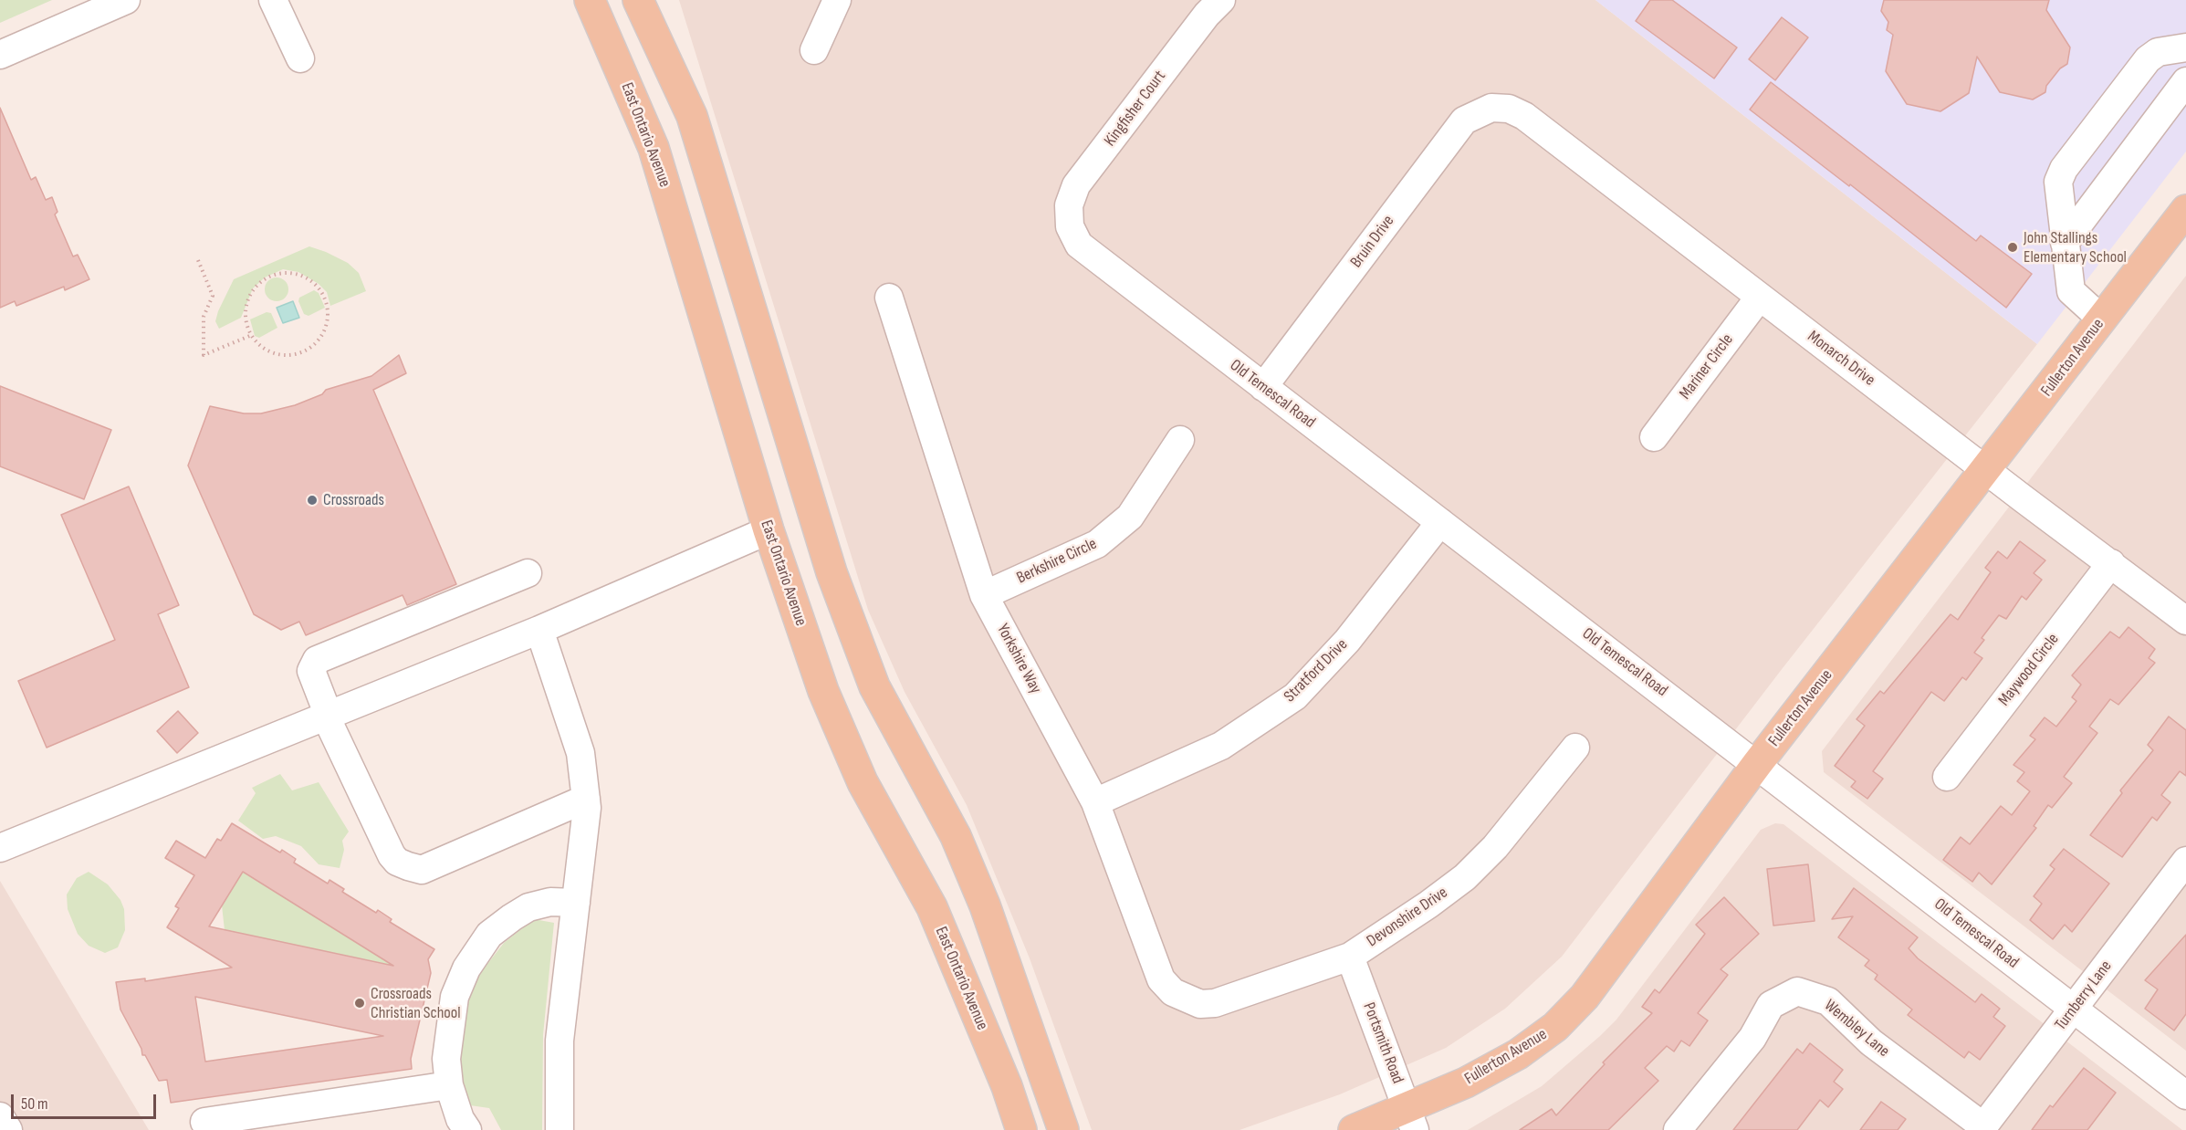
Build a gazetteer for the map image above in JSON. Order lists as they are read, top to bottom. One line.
{"streets":{"main road":["East Ontario Avenue","Fullerton Avenue"],"street":["Kingfisher Court","Bruin Drive","Monarch Drive","Mariner Circle","Old Temescal Road","Berkshire Circle","Yorkshire Way","Maywood Circle","Stratford Drive","Devonshire Drive","Turnberry Lane","Wembley Lane","Portsmith Road"]},"crossings":[["Kingfisher Court","Old Temescal Road"],["Bruin Drive","Monarch Drive"],["Bruin Drive","Old Temescal Road"],["Fullerton Avenue","Monarch Drive"],["Fullerton Avenue","Old Temescal Road"],["Fullerton Avenue","Portsmith Road"],["Monarch Drive","Mariner Circle"],["Monarch Drive","Maywood Circle"],["Old Temescal Road","Stratford Drive"],["Old Temescal Road","Turnberry Lane"],["Berkshire Circle","Yorkshire Way"],["Yorkshire Way","Stratford Drive"],["Yorkshire Way","Devonshire Drive"],["Devonshire Drive","Portsmith Road"],["Turnberry Lane","Wembley Lane"]],"places":["John Stallings Elementary School","Crossroads","Crossroads Christian School"],"scale_bar":"50 m"}
